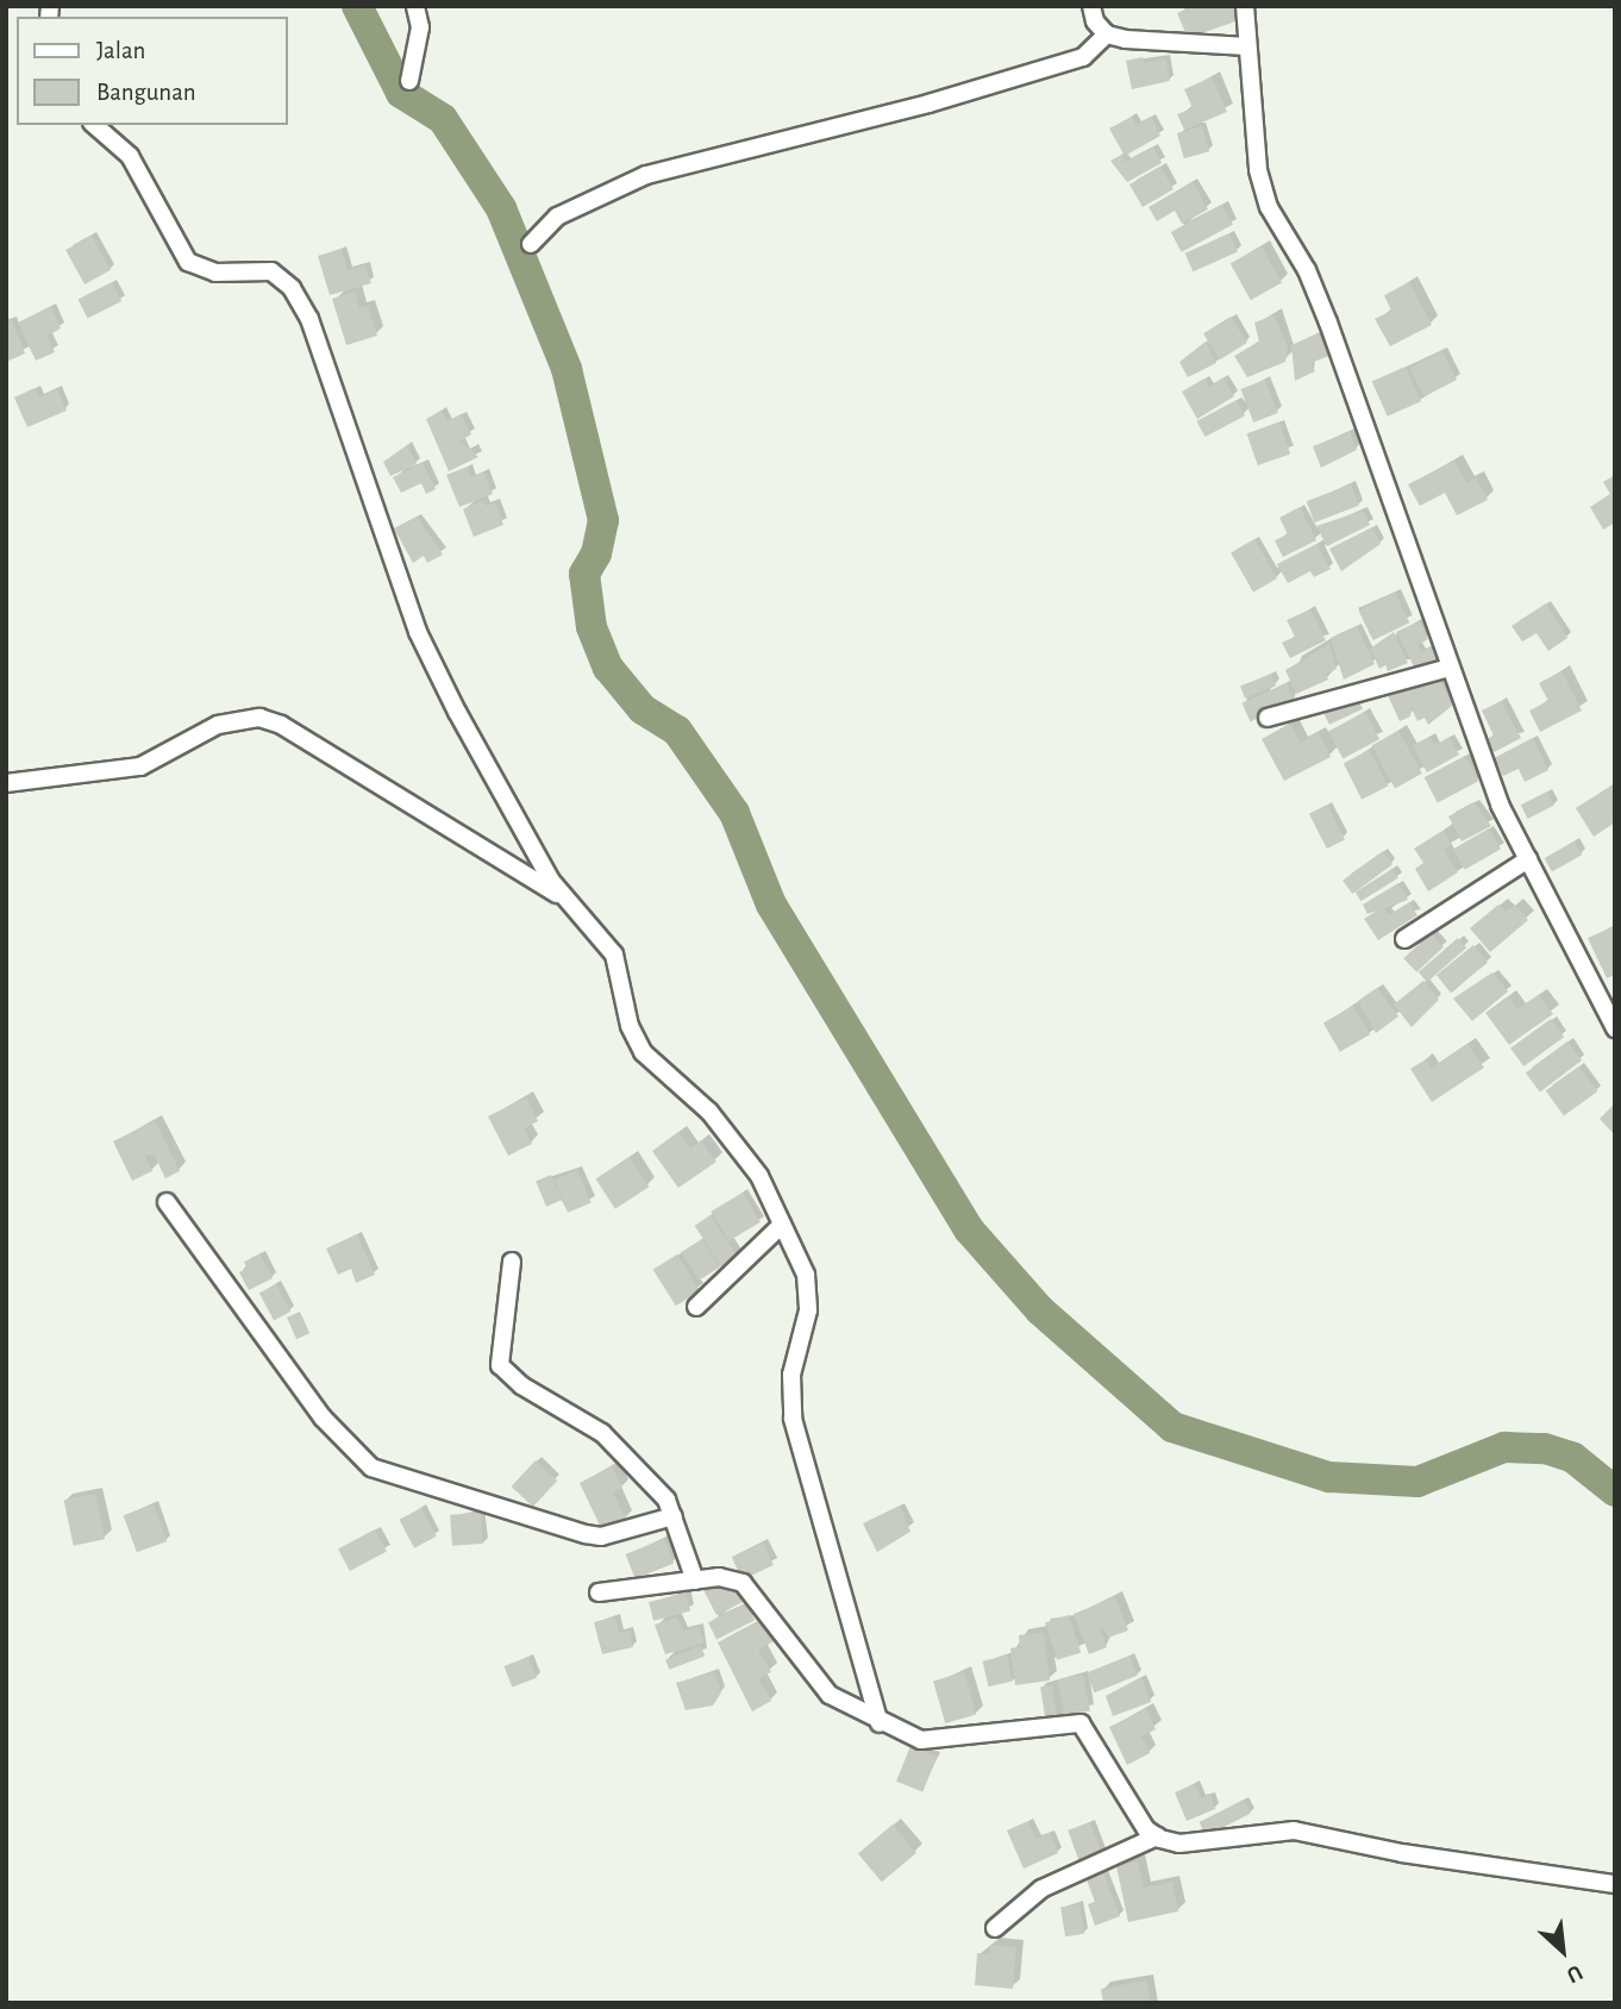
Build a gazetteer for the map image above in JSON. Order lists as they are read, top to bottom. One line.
{"legend":["Jalan","Bangunan"],"north":"bottom right"}
